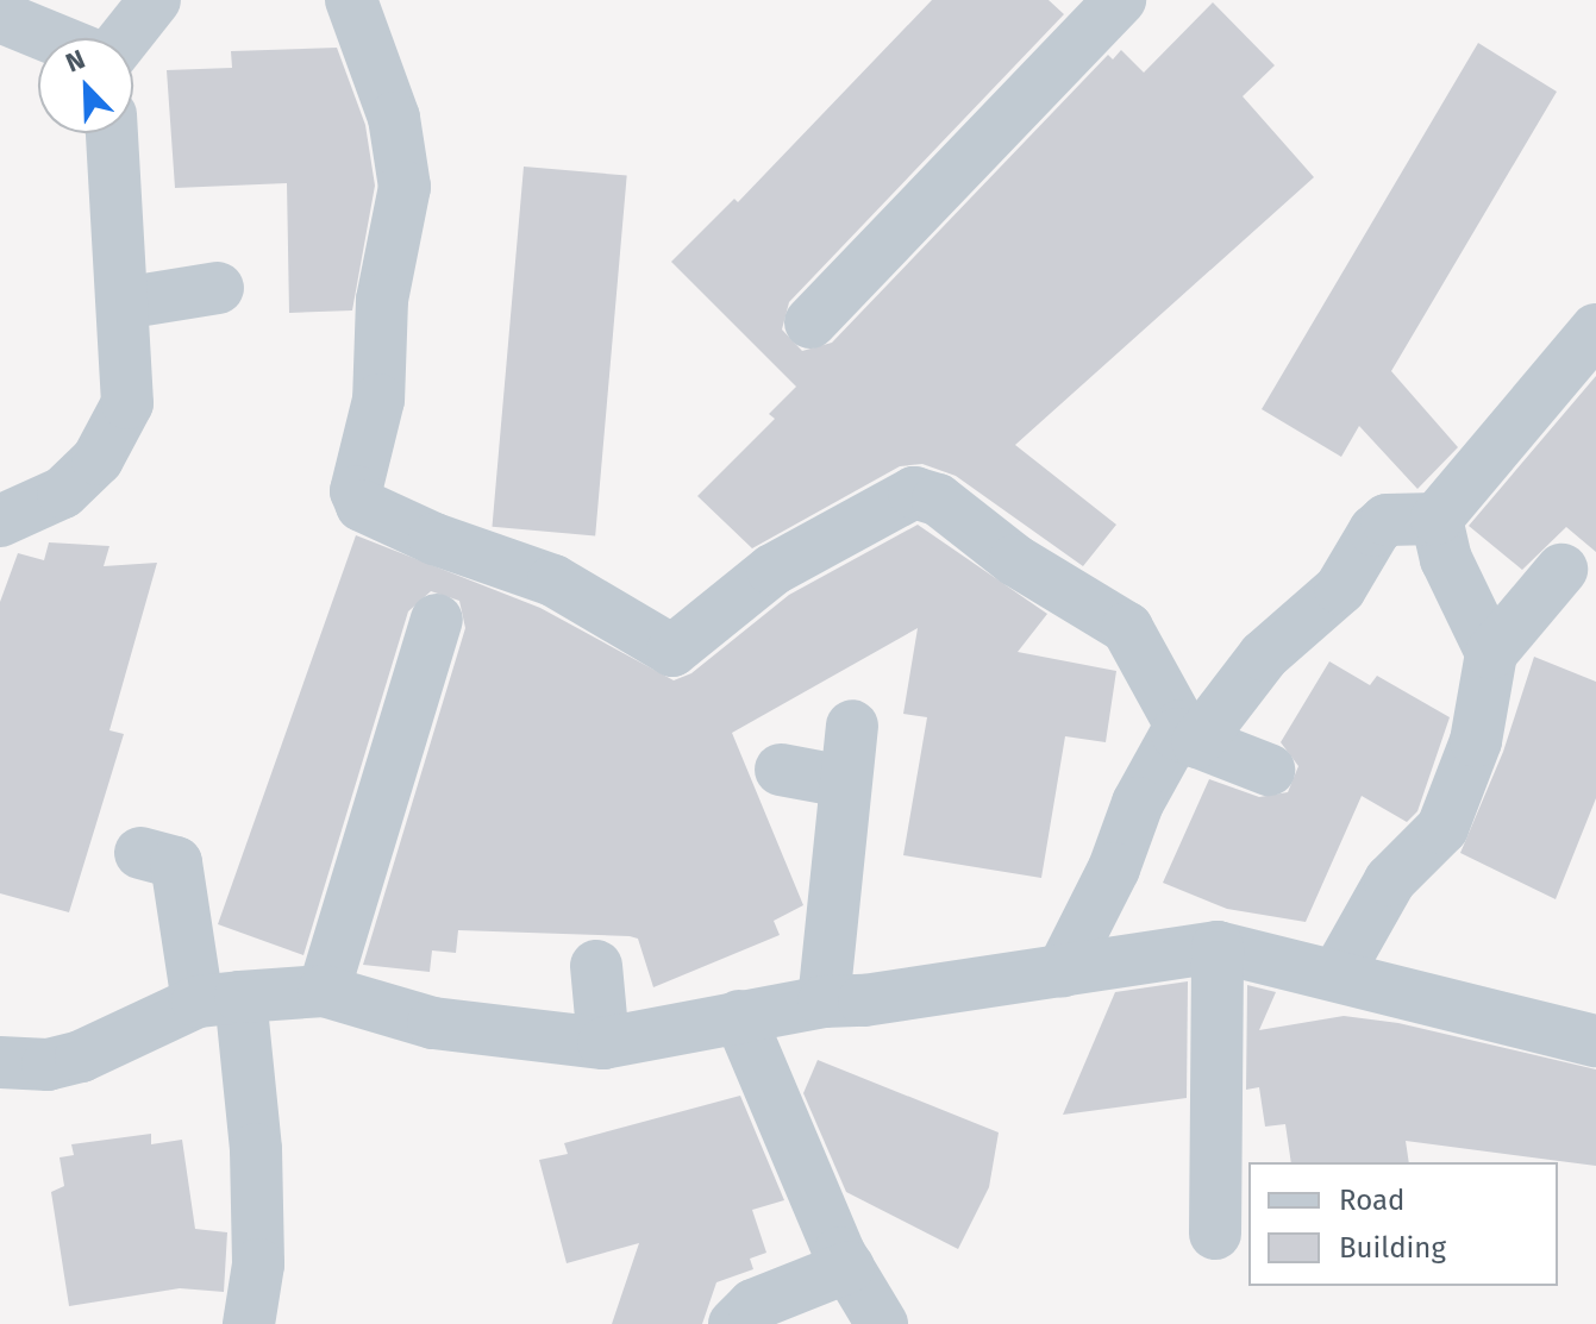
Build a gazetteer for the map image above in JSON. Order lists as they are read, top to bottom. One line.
{"legend":["Road","Building"],"north":"top left"}
